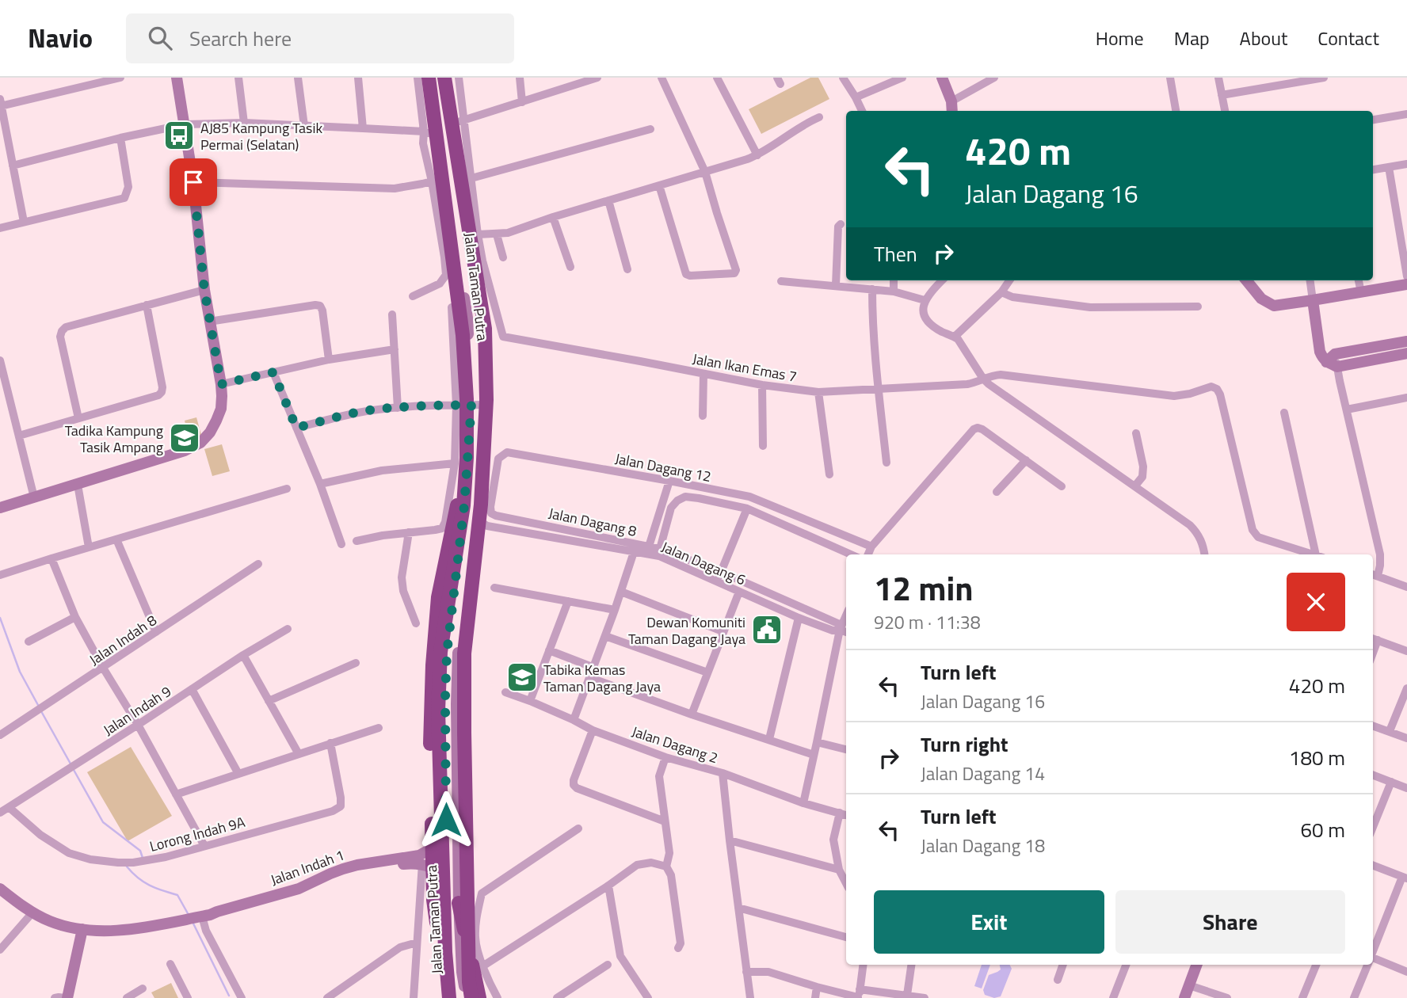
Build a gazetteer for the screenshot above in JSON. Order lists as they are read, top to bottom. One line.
{"streets":{"street":["Jalan Taman Putra","Jalan Ikan Emas 7","Jalan Dagang 12","Jalan Dagang 8","Jalan Dagang 6","Jalan Indah 8","Jalan Indah 9","Jalan Dagang 2","Lorong Indah 9A","Jalan Indah 1"]},"crossings":[["Jalan Taman Putra","Jalan Indah 1"],["Jalan Dagang 12","Jalan Dagang 8"],["Jalan Dagang 8","Jalan Dagang 6"],["Jalan Indah 9","Lorong Indah 9A"]],"places":{"bus stop":["AJ85 Kampung Tasik Permai (Selatan)"],"school or university":["Tadika Kampung Tasik Ampang","Tabika Kemas Taman Dagang Jaya"],"public building":["Dewan Komuniti Taman Dagang Jaya"]},"page":{"header":"Navio","search":"Search here","nav":["Home","Map","About","Contact"],"turn":["420 m","Jalan Dagang 16"],"then":"Then","heading":["12 min","920 m · 11:38"],"list":[{"name":"Turn left","note":"Jalan Dagang 16","value":"420 m"},{"name":"Turn right","note":"Jalan Dagang 14","value":"180 m"},{"name":"Turn left","note":"Jalan Dagang 18","value":"60 m"}],"buttons":["Exit","Share"]}}
